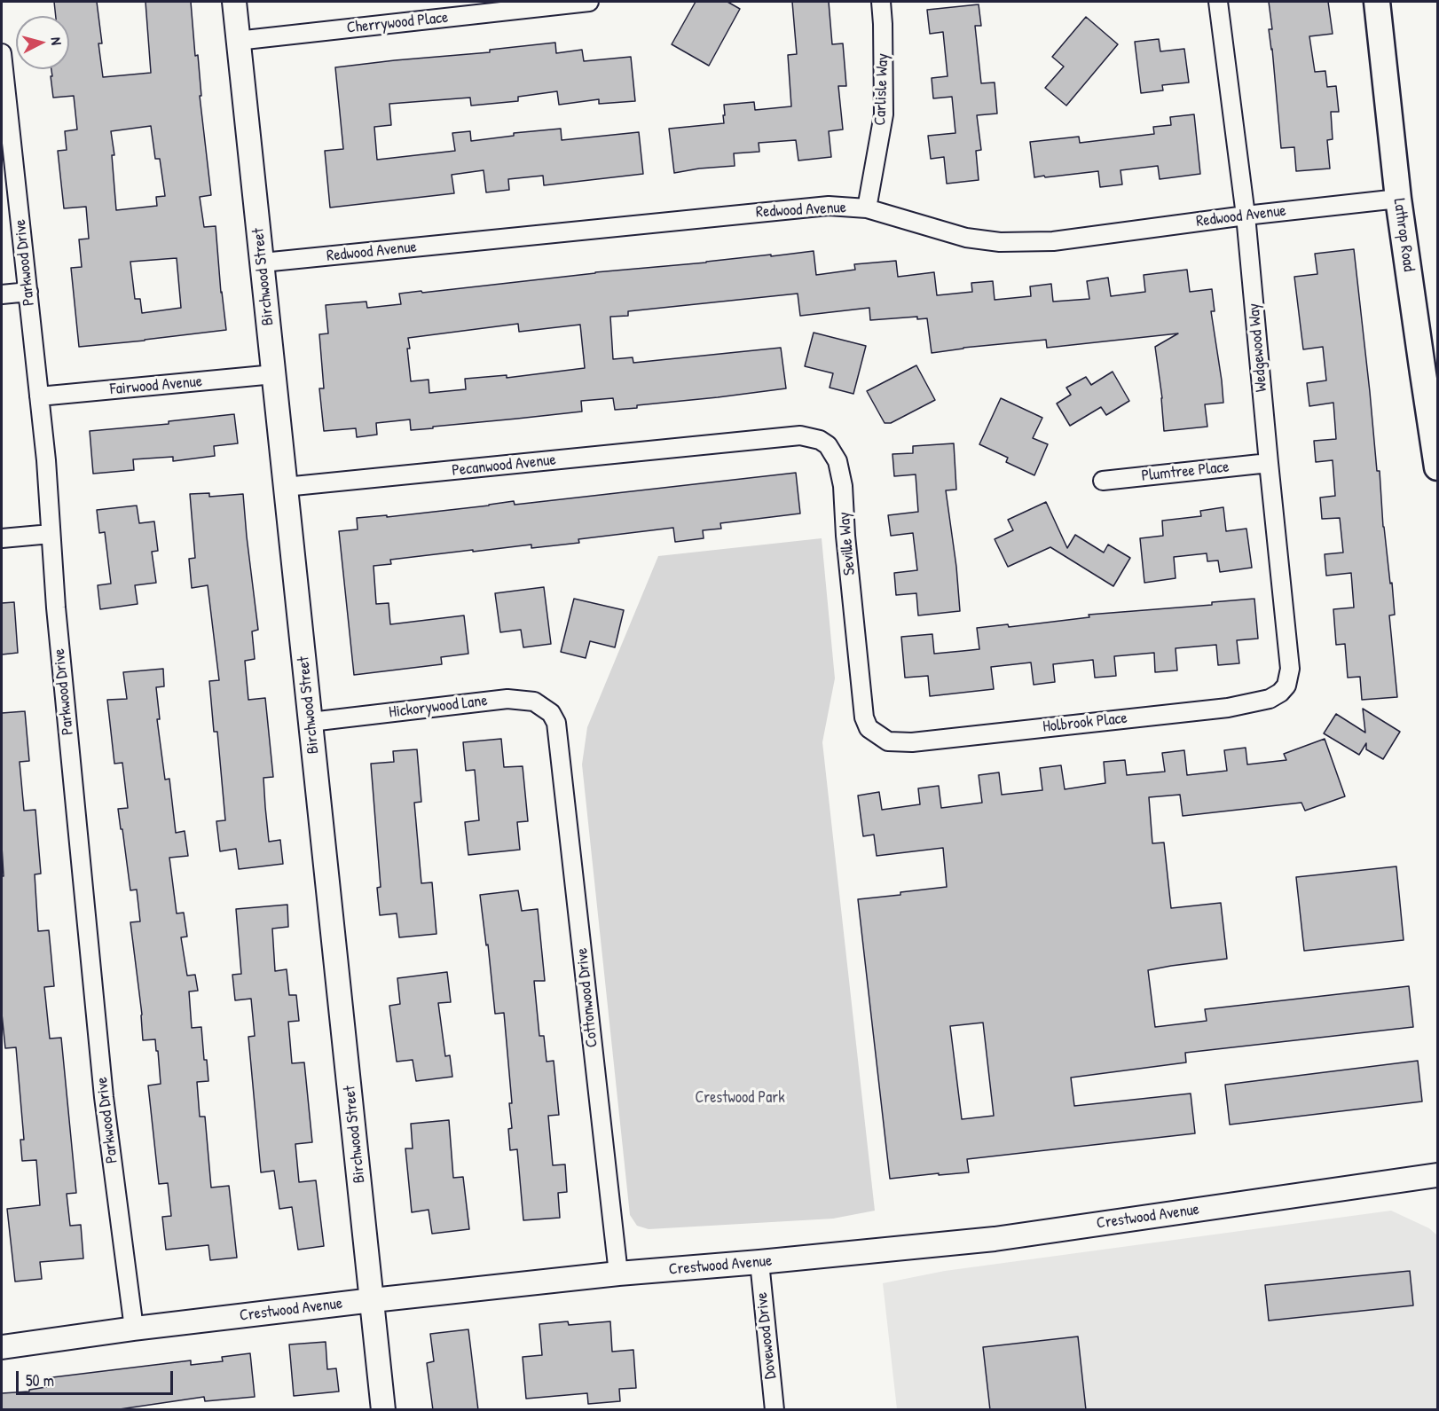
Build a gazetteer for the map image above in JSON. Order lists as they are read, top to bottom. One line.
{"streets":{"main road":["Lathrop Road"],"street":["Cherrywood Place","Carlisle Way","Redwood Avenue","Parkwood Drive","Birchwood Street","Wedgewood Way","Fairwood Avenue","Pecanwood Avenue","Plumtree Place","Seville Way","Hickorywood Lane","Holbrook Place","Cottonwood Drive","Crestwood Avenue","Dovewood Drive"]},"crossings":[["Cherrywood Place","Birchwood Street"],["Carlisle Way","Redwood Avenue"],["Redwood Avenue","Lathrop Road"],["Redwood Avenue","Birchwood Street"],["Redwood Avenue","Wedgewood Way"],["Parkwood Drive","Fairwood Avenue"],["Parkwood Drive","Crestwood Avenue"],["Birchwood Street","Fairwood Avenue"],["Birchwood Street","Pecanwood Avenue"],["Birchwood Street","Hickorywood Lane"],["Birchwood Street","Crestwood Avenue"],["Wedgewood Way","Plumtree Place"],["Wedgewood Way","Holbrook Place"],["Pecanwood Avenue","Seville Way"],["Seville Way","Holbrook Place"],["Hickorywood Lane","Cottonwood Drive"],["Cottonwood Drive","Crestwood Avenue"],["Crestwood Avenue","Dovewood Drive"]],"parks":["Crestwood Park"],"scale_bar":"50 m","north":"right"}
